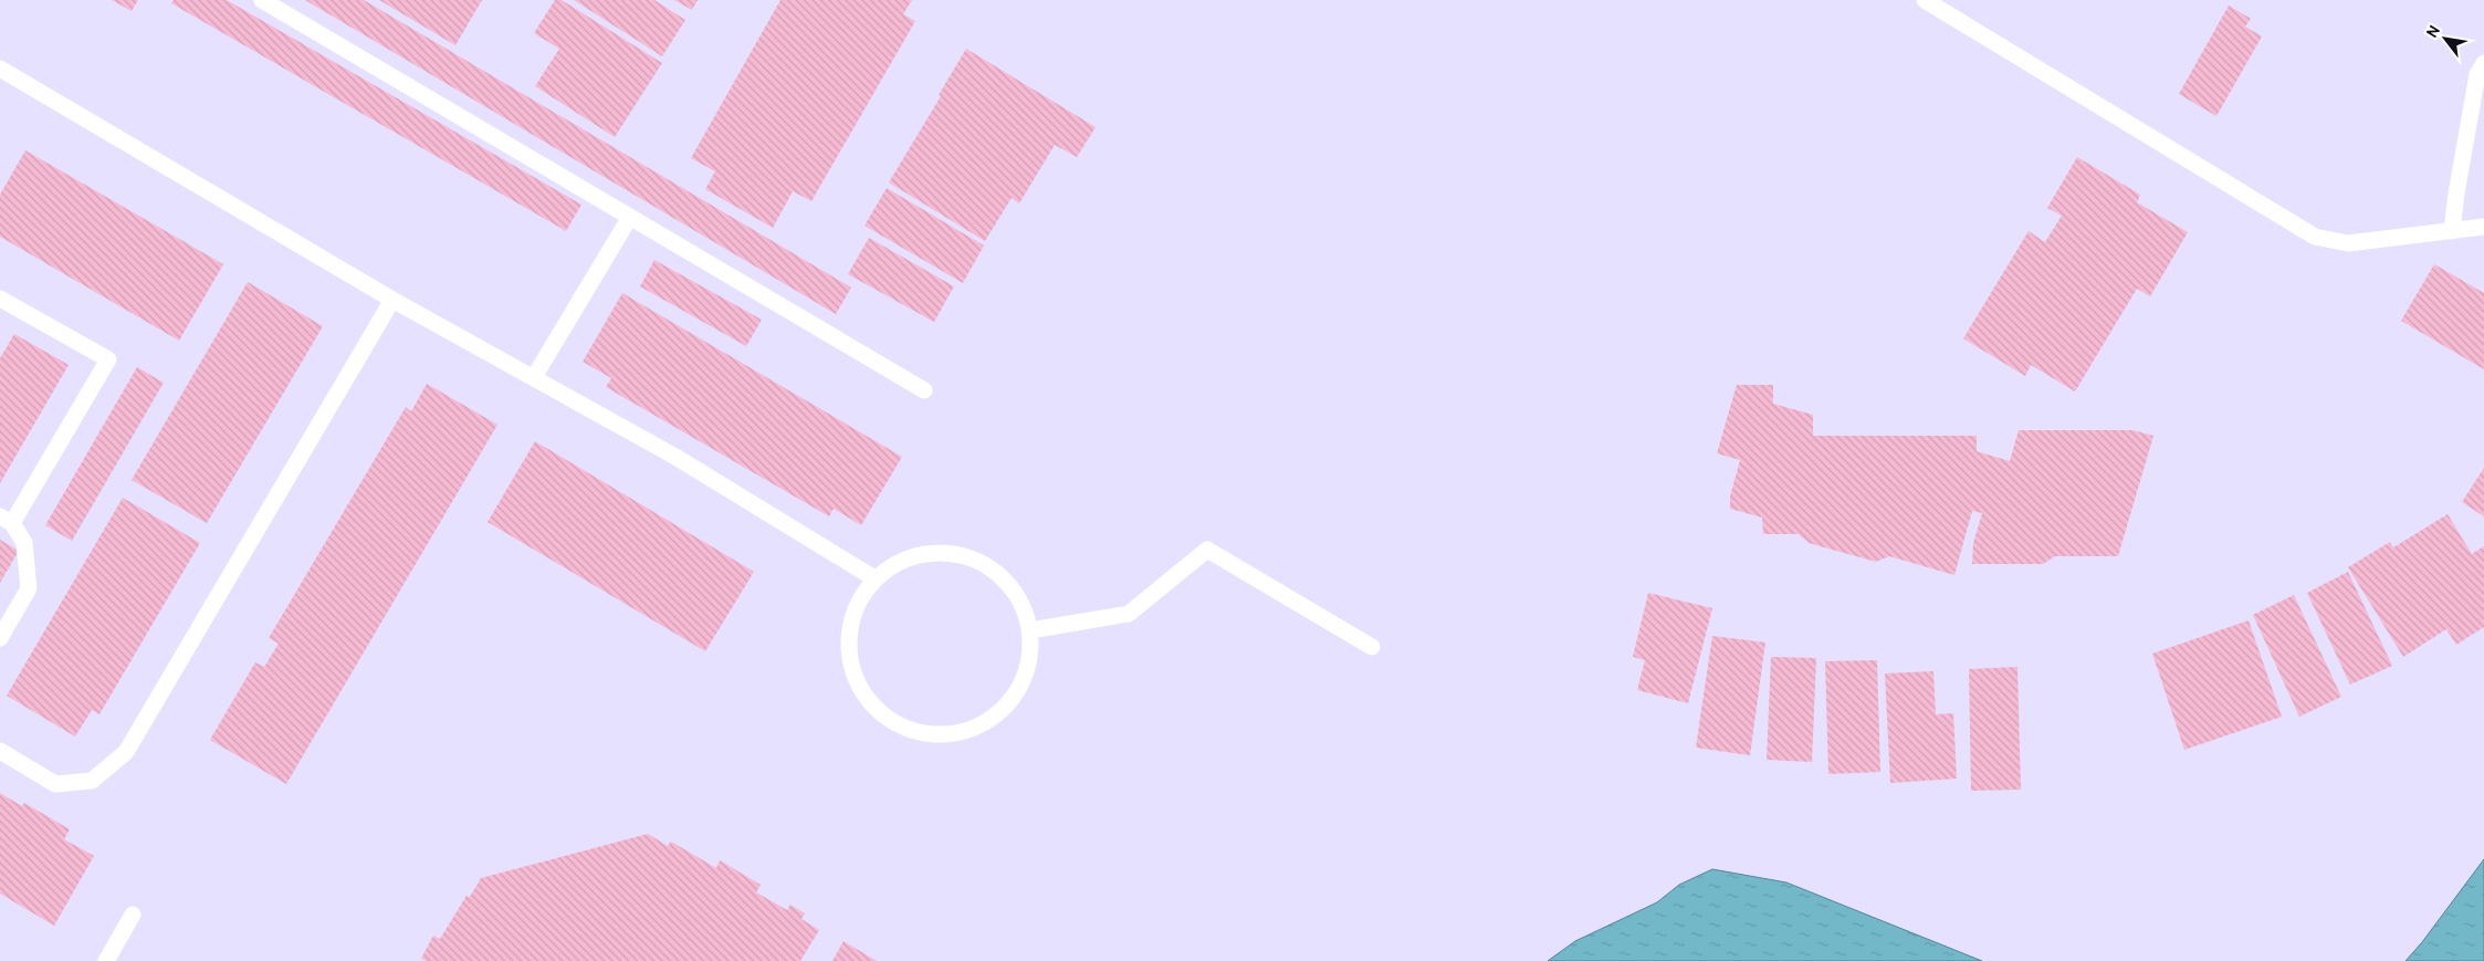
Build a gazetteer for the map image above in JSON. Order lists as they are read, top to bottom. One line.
{"north":"top left"}
